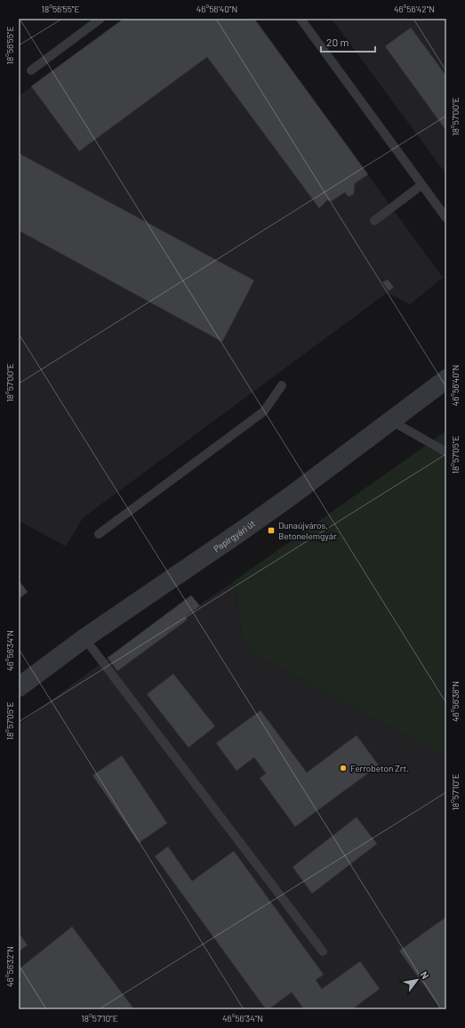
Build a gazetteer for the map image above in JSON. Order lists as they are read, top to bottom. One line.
{"streets":{"street":["Papírgyári út"]},"places":{"transit":["Dunaújváros, Betonelemgyár"],"other":["Ferrobeton Zrt."]},"scale_bar":"20 m","north":"top right","coordinates":["18°56'55\"E","46°56'40\"N","46°56'42\"N","18°57'00\"E","18°57'05\"E","46°56'34\"N","46°56'38\"N","18°57'10\"E","46°56'32\"N"]}
